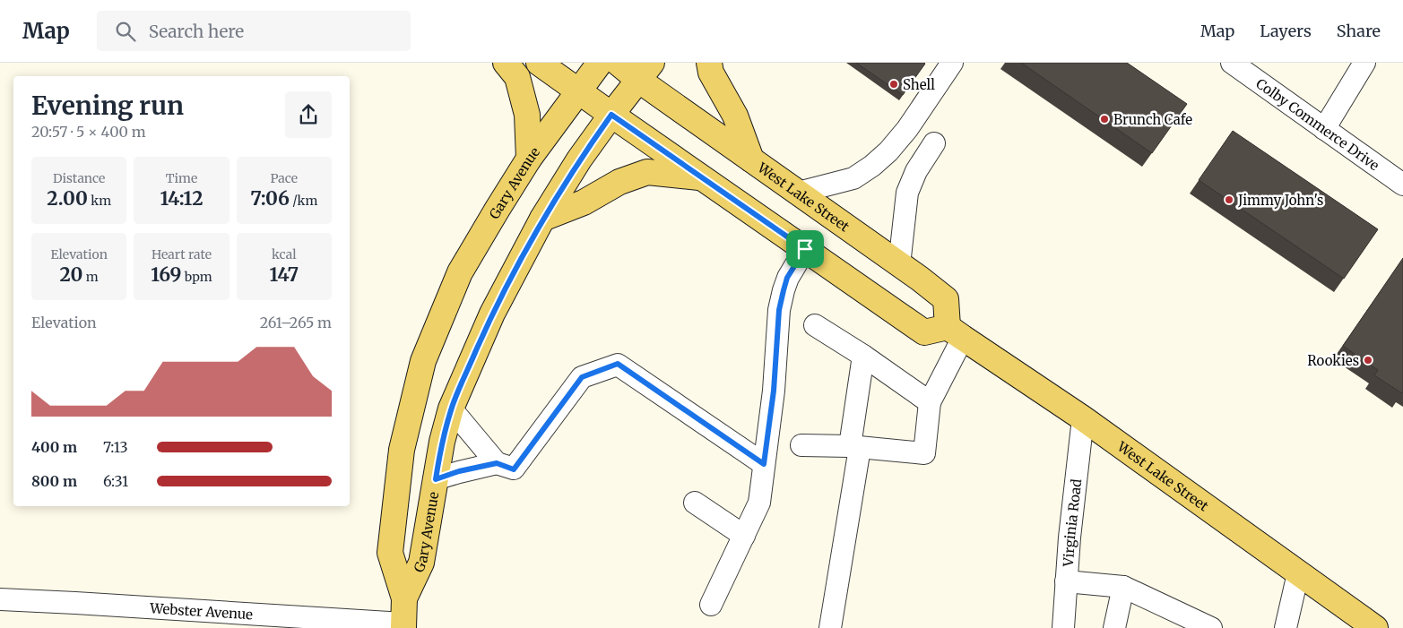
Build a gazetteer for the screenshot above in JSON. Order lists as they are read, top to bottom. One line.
{"streets":{"main road":["Gary Avenue","West Lake Street"],"street":["Colby Commerce Drive","Virginia Road","Webster Avenue"]},"crossings":[["Gary Avenue","West Lake Street"],["Gary Avenue","Webster Avenue"],["West Lake Street","Virginia Road"]],"places":["Shell","Brunch Cafe","Jimmy John's","Rookies"],"page":{"header":"Map","search":"Search here","nav":["Map","Layers","Share"],"heading":["Evening run","20:57 · 5 × 400 m"],"stats":[["Distance","2.00 km"],["Time","14:12"],["Pace","7:06 /km"],["Elevation","20 m"],["Heart rate","169 bpm"],["kcal","147"]],"chart":["Elevation","261–265 m"],"list":[{"name":"400 m","note":"7:13"},{"name":"800 m","note":"6:31"}]}}
